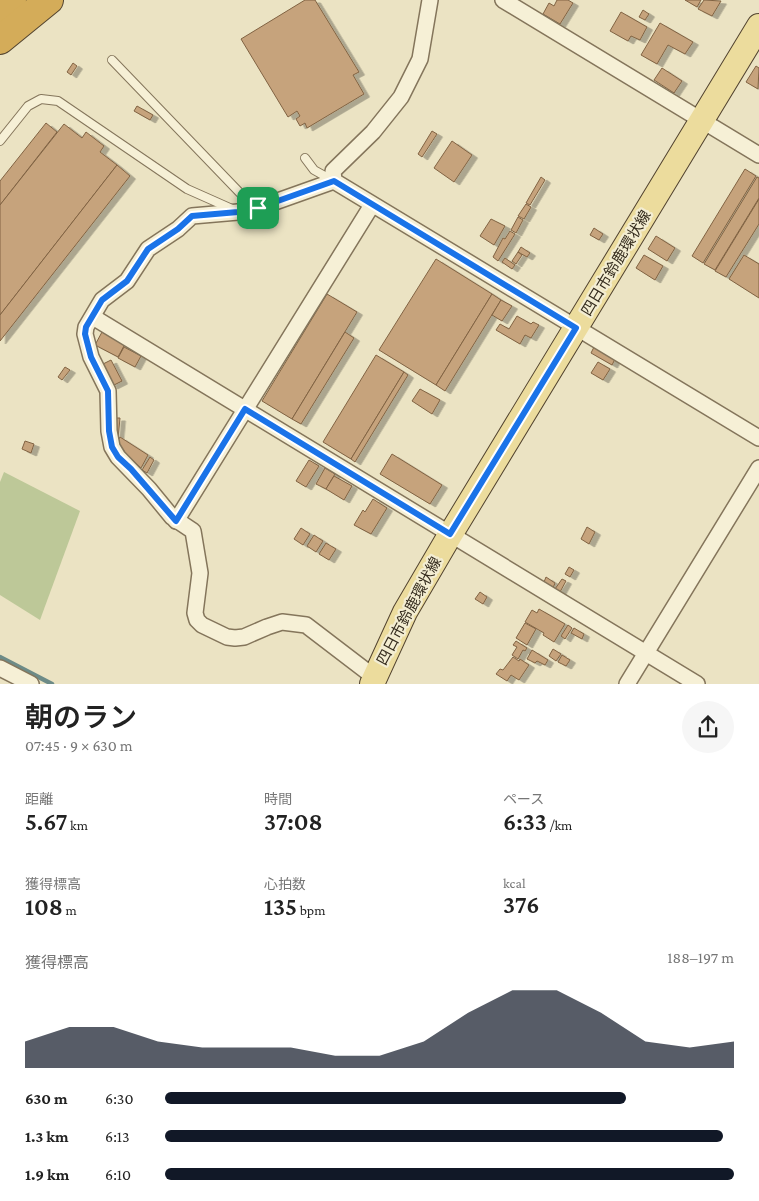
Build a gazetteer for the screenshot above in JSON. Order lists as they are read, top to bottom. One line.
{"streets":{"main road":["四日市鈴鹿環状線"]},"page":{"heading":["朝のラン","07:45 · 9 × 630 m"],"stats":[["距離","5.67 km"],["時間","37:08"],["ペース","6:33 /km"],["獲得標高","108 m"],["心拍数","135 bpm"],["kcal","376"]],"chart":["獲得標高","188–197 m"],"list":[{"name":"630 m","note":"6:30"},{"name":"1.3 km","note":"6:13"},{"name":"1.9 km","note":"6:10"}]}}
